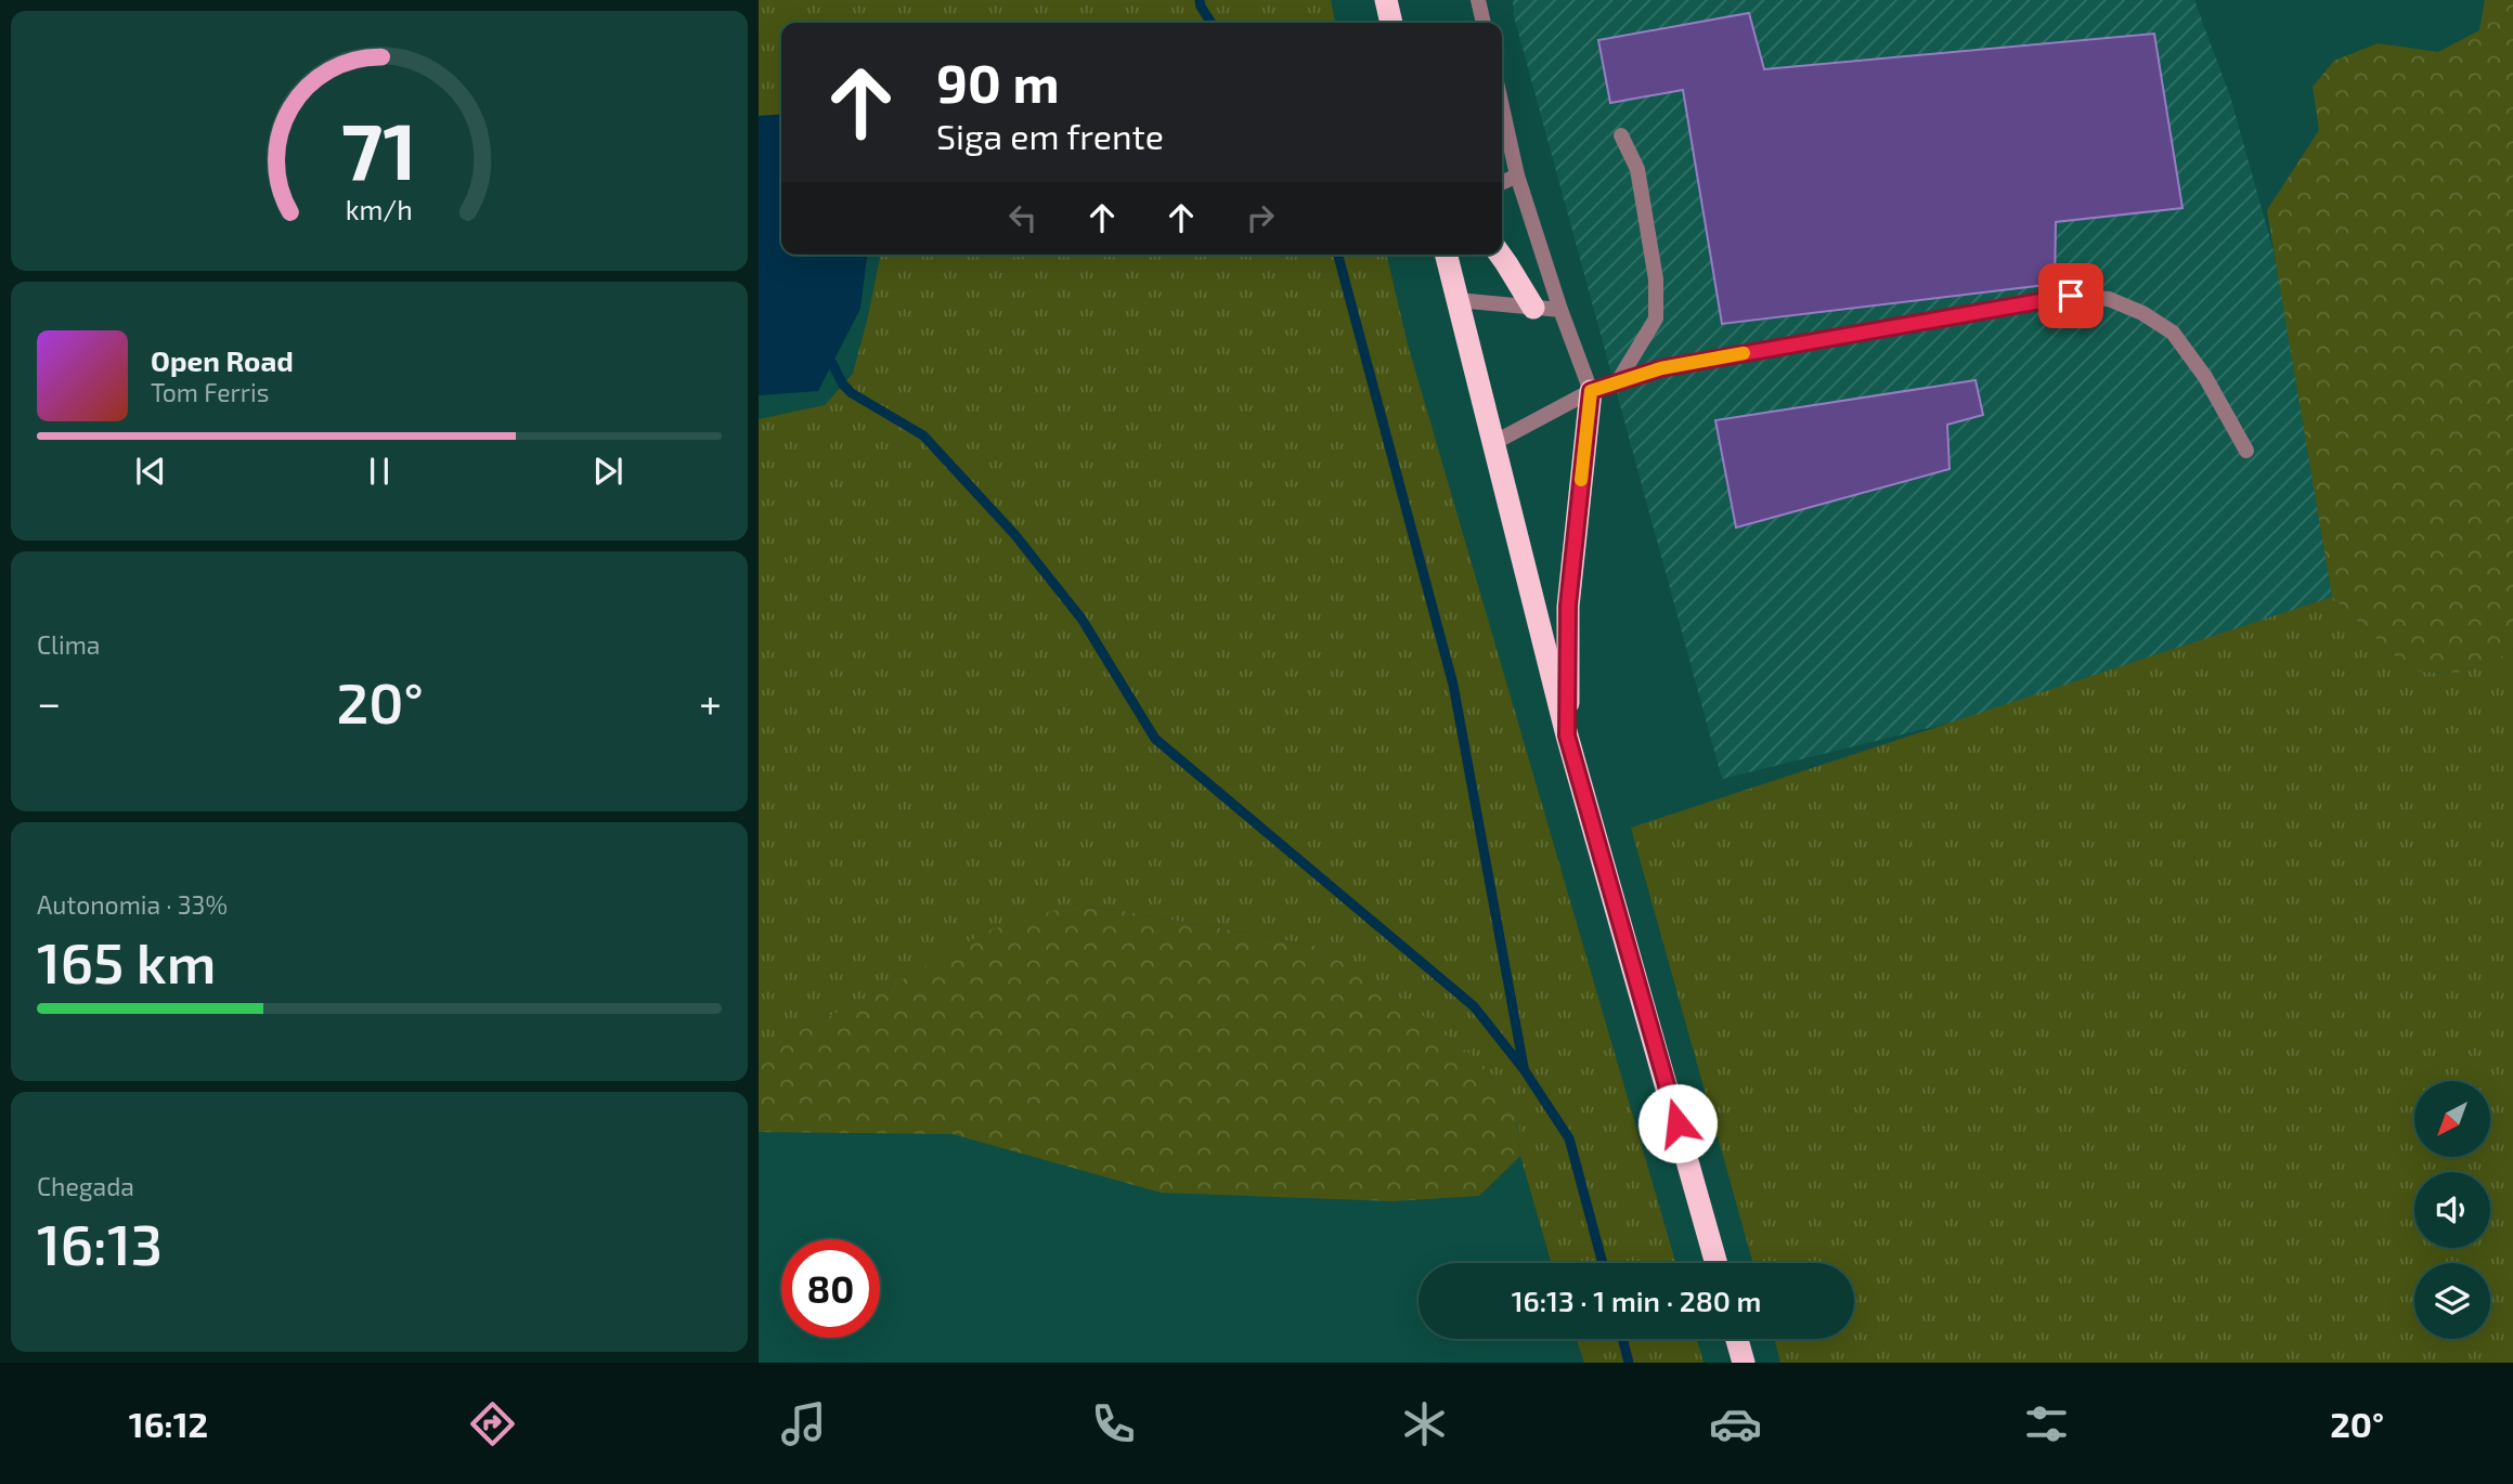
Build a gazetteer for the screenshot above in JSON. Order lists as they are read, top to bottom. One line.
{"north":"bottom left","page":{"turn":["90 m","Siga em frente"],"song":["Open Road","Tom Ferris"],"tile":["Clima",["Autonomia · 33%","165 km"],["Chegada","16:13"]],"heat":["−","20°","+"],"limit":"80","trip":"16:13 · 1 min · 280 m","tabs":["16:12","20°"],"gauge":["71","km/h"]}}
